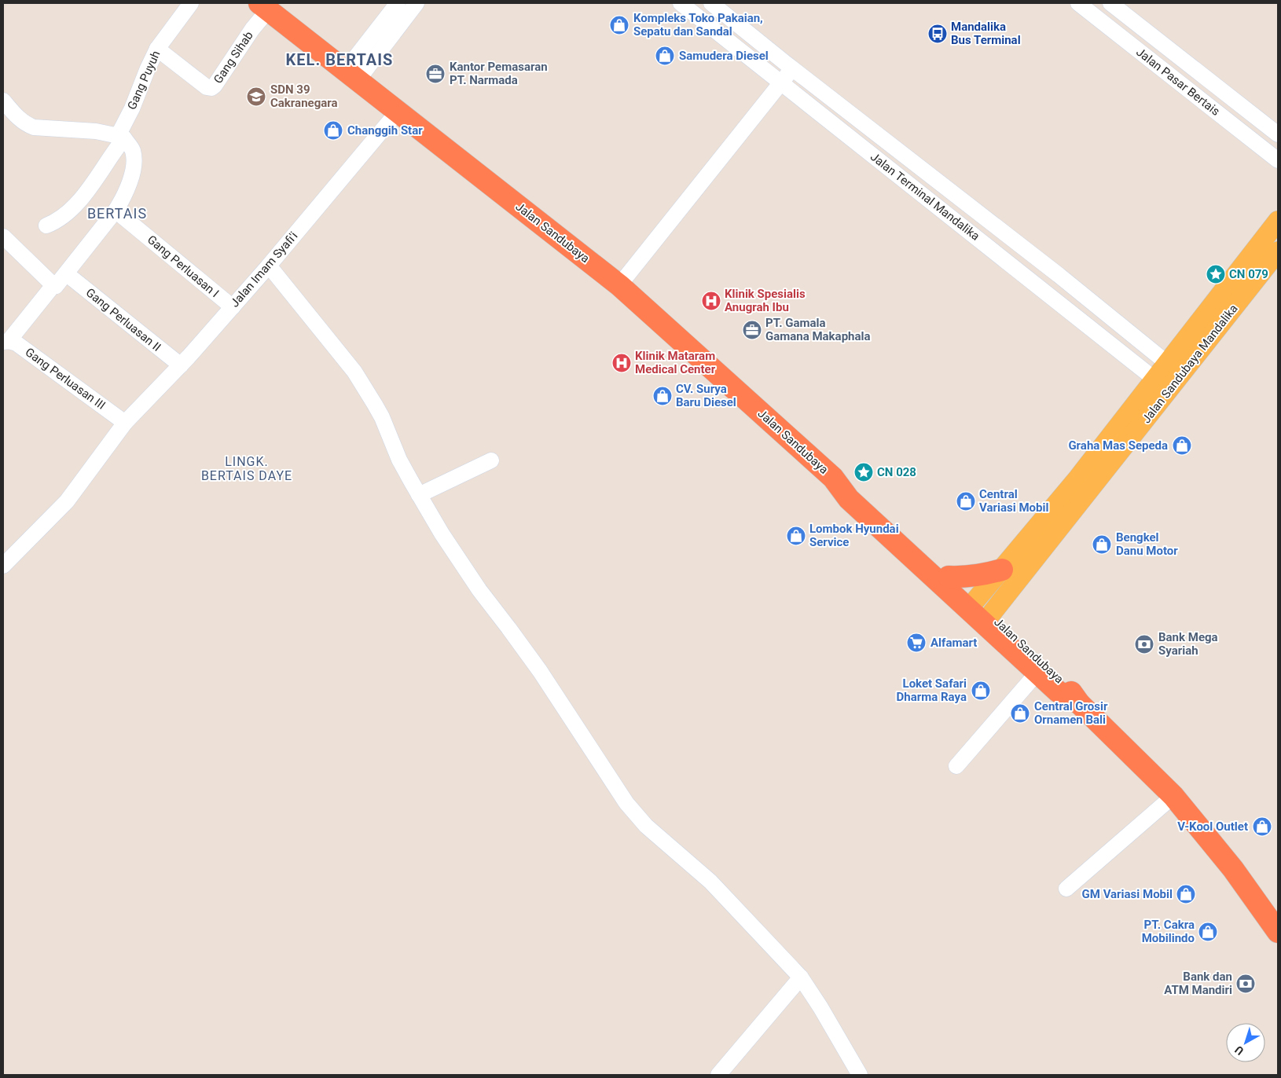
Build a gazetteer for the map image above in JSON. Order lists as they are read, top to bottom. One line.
{"streets":{"highway":["Jalan Sandubaya"],"main road":["Jalan Sandubaya Mandalika"],"street":["Gang Sihab","Gang Puyuh","Jalan Pasar Bertais","Jalan Terminal Mandalika","Gang Perluasan I","Jalan Imam Syafi'i","Gang Perluasan II","Gang Perluasan III"]},"crossings":[["Gang Sihab","Gang Puyuh"],["Gang Sihab","Jalan Sandubaya"],["Jalan Terminal Mandalika","Jalan Sandubaya Mandalika"],["Jalan Sandubaya","Jalan Imam Syafi'i"],["Jalan Sandubaya","Jalan Sandubaya Mandalika"],["Gang Perluasan I","Jalan Imam Syafi'i"],["Jalan Imam Syafi'i","Gang Perluasan II"],["Jalan Imam Syafi'i","Gang Perluasan III"]],"districts":["KEL. BERTAIS","BERTAIS","LINGK. BERTAIS DAYE"],"places":{"shop":["Kompleks Toko Pakaian, Sepatu dan Sandal","Samudera Diesel","Changgih Star","CV. Surya Baru Diesel","Graha Mas Sepeda","Central Variasi Mobil","Lombok Hyundai Service","Bengkel Danu Motor","Loket Safari Dharma Raya","Central Grosir Ornamen Bali","V-Kool Outlet","GM Variasi Mobil","PT. Cakra Mobilindo"],"bus stop":["Mandalika Bus Terminal"],"office":["Kantor Pemasaran PT. Narmada","PT. Gamala Gamana Makaphala"],"school or university":["SDN 39 Cakranegara"],"place":["CN 079","CN 028"],"hospital":["Klinik Spesialis Anugrah Ibu","Klinik Mataram Medical Center"],"supermarket":["Alfamart"],"bank":["Bank Mega Syariah","Bank dan ATM Mandiri"]},"north":"bottom left"}
